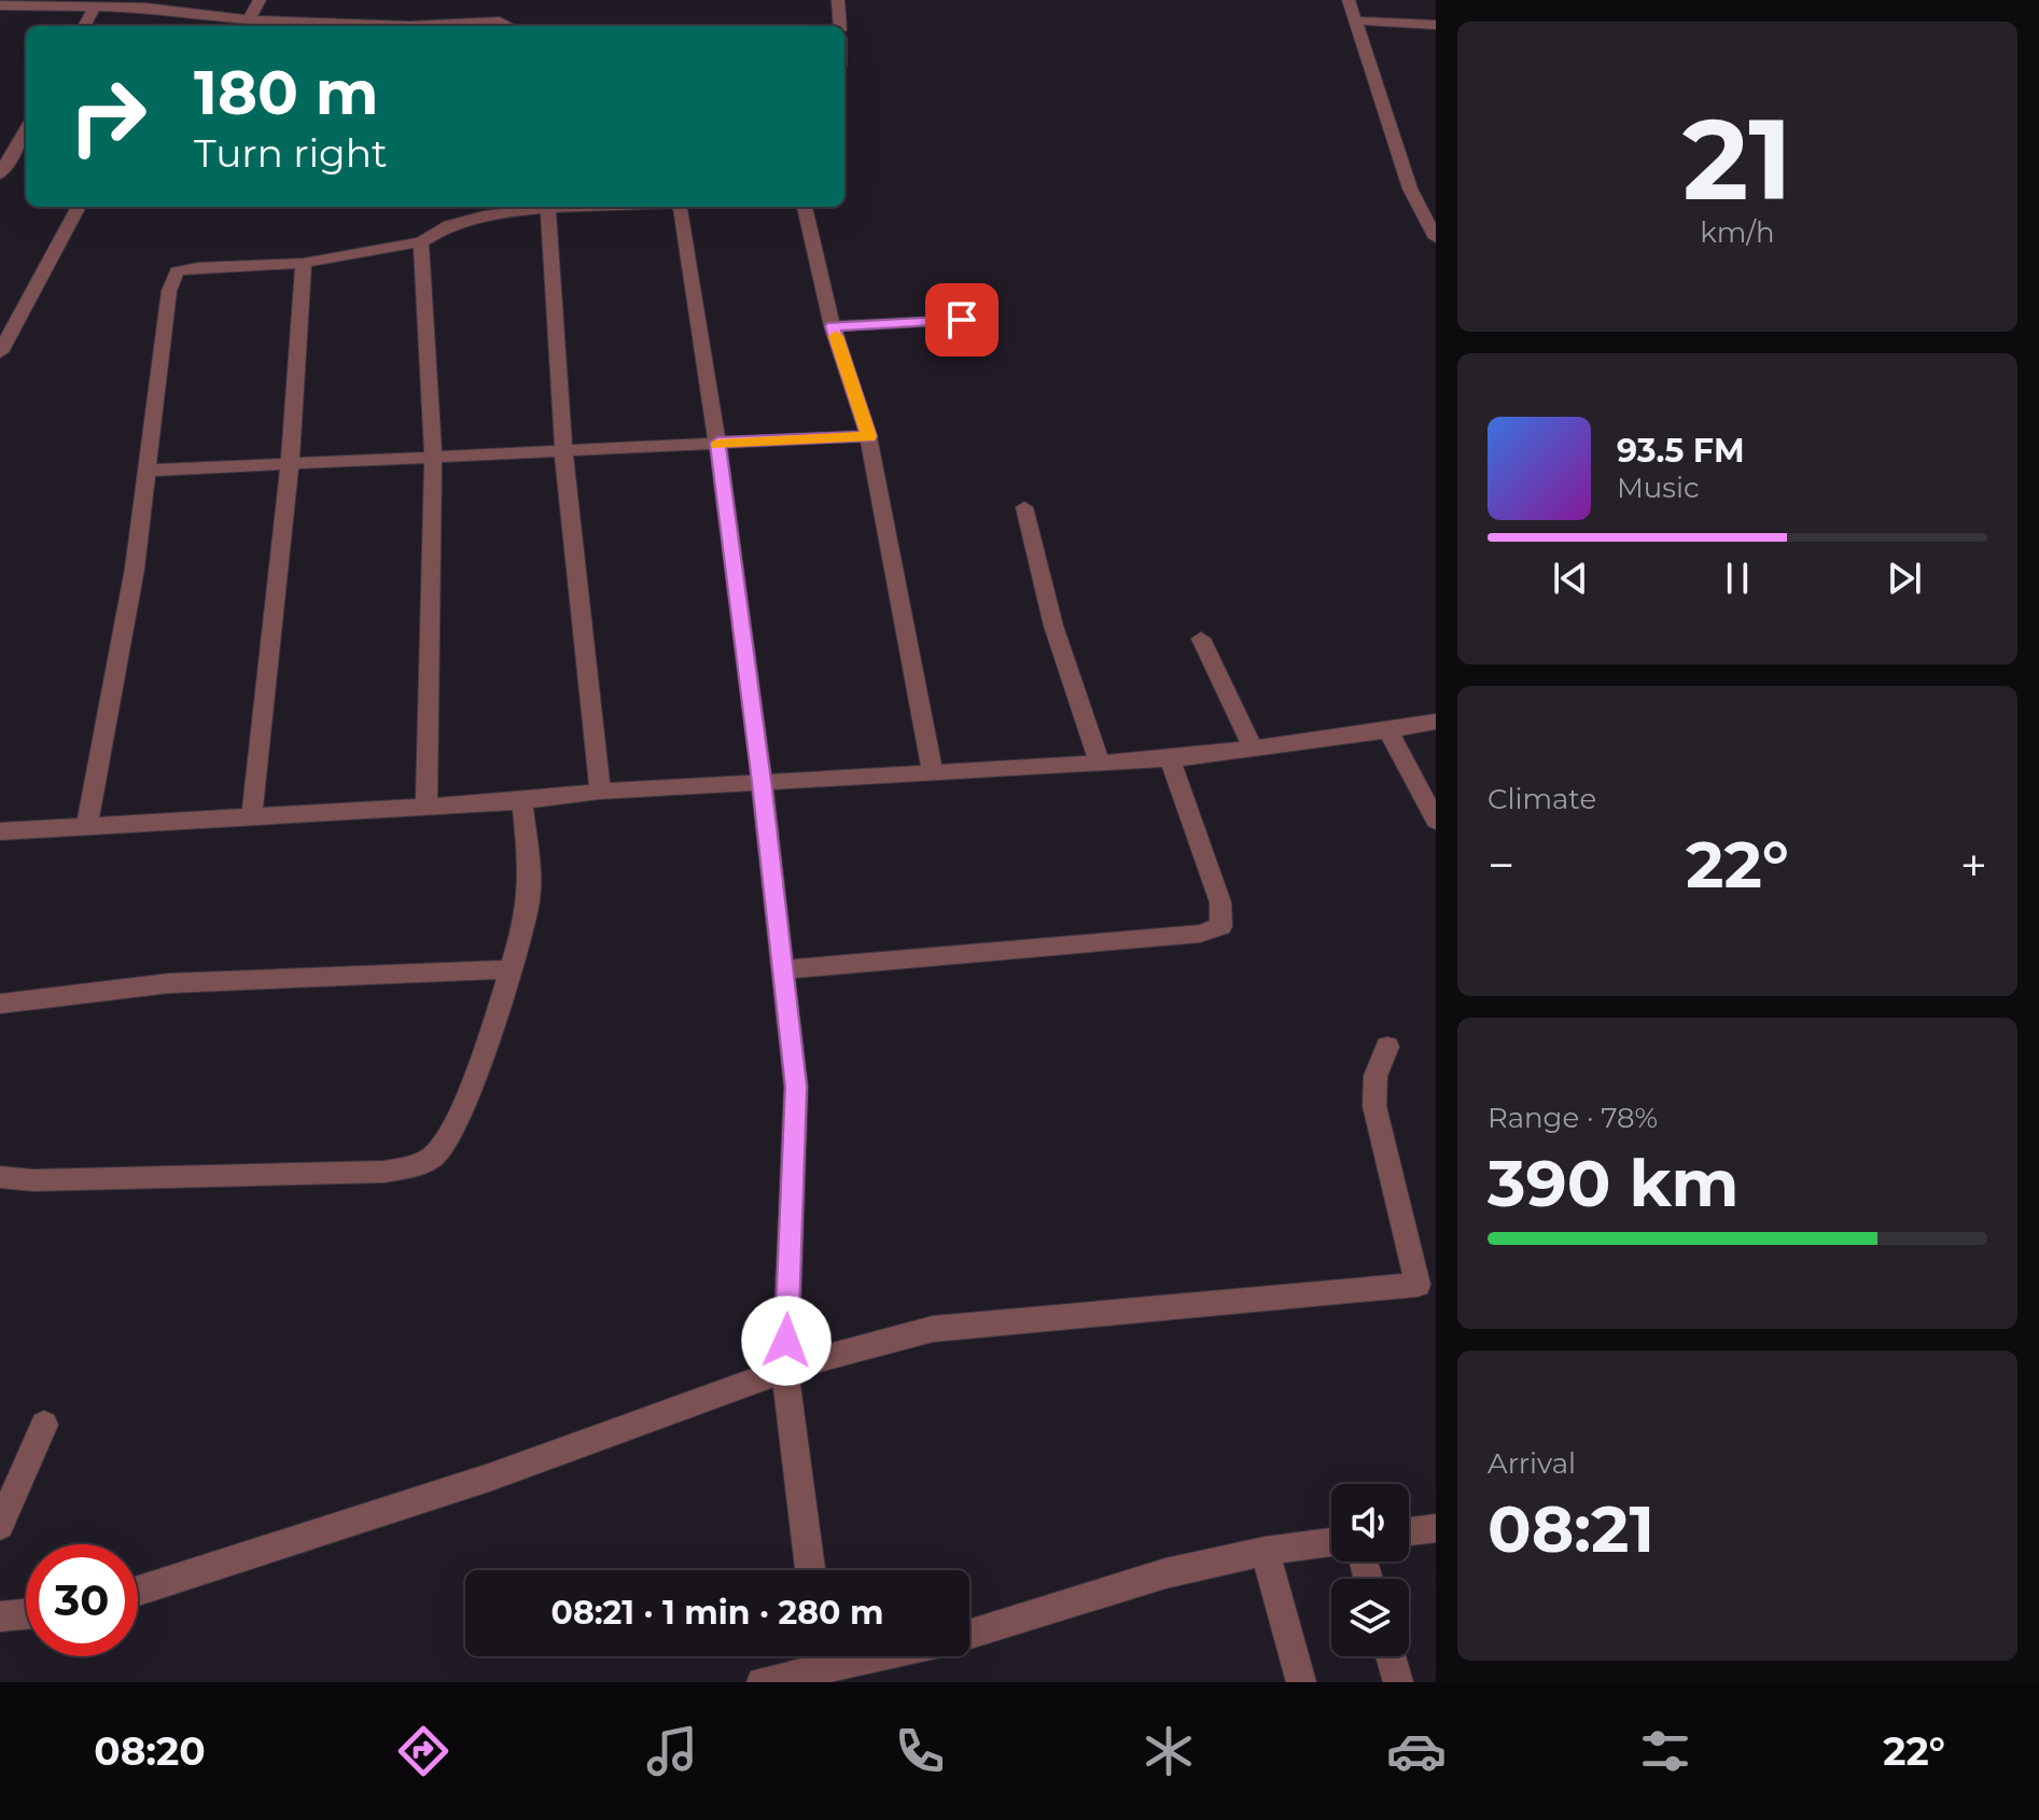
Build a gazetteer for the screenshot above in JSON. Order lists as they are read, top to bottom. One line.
{"page":{"tile":[["21","km/h"],"Climate",["Range · 78%","390 km"],["Arrival","08:21"]],"turn":["180 m","Turn right"],"song":["93.5 FM","Music"],"heat":["−","22°","+"],"limit":"30","trip":"08:21 · 1 min · 280 m","tabs":["08:20","22°"]}}
